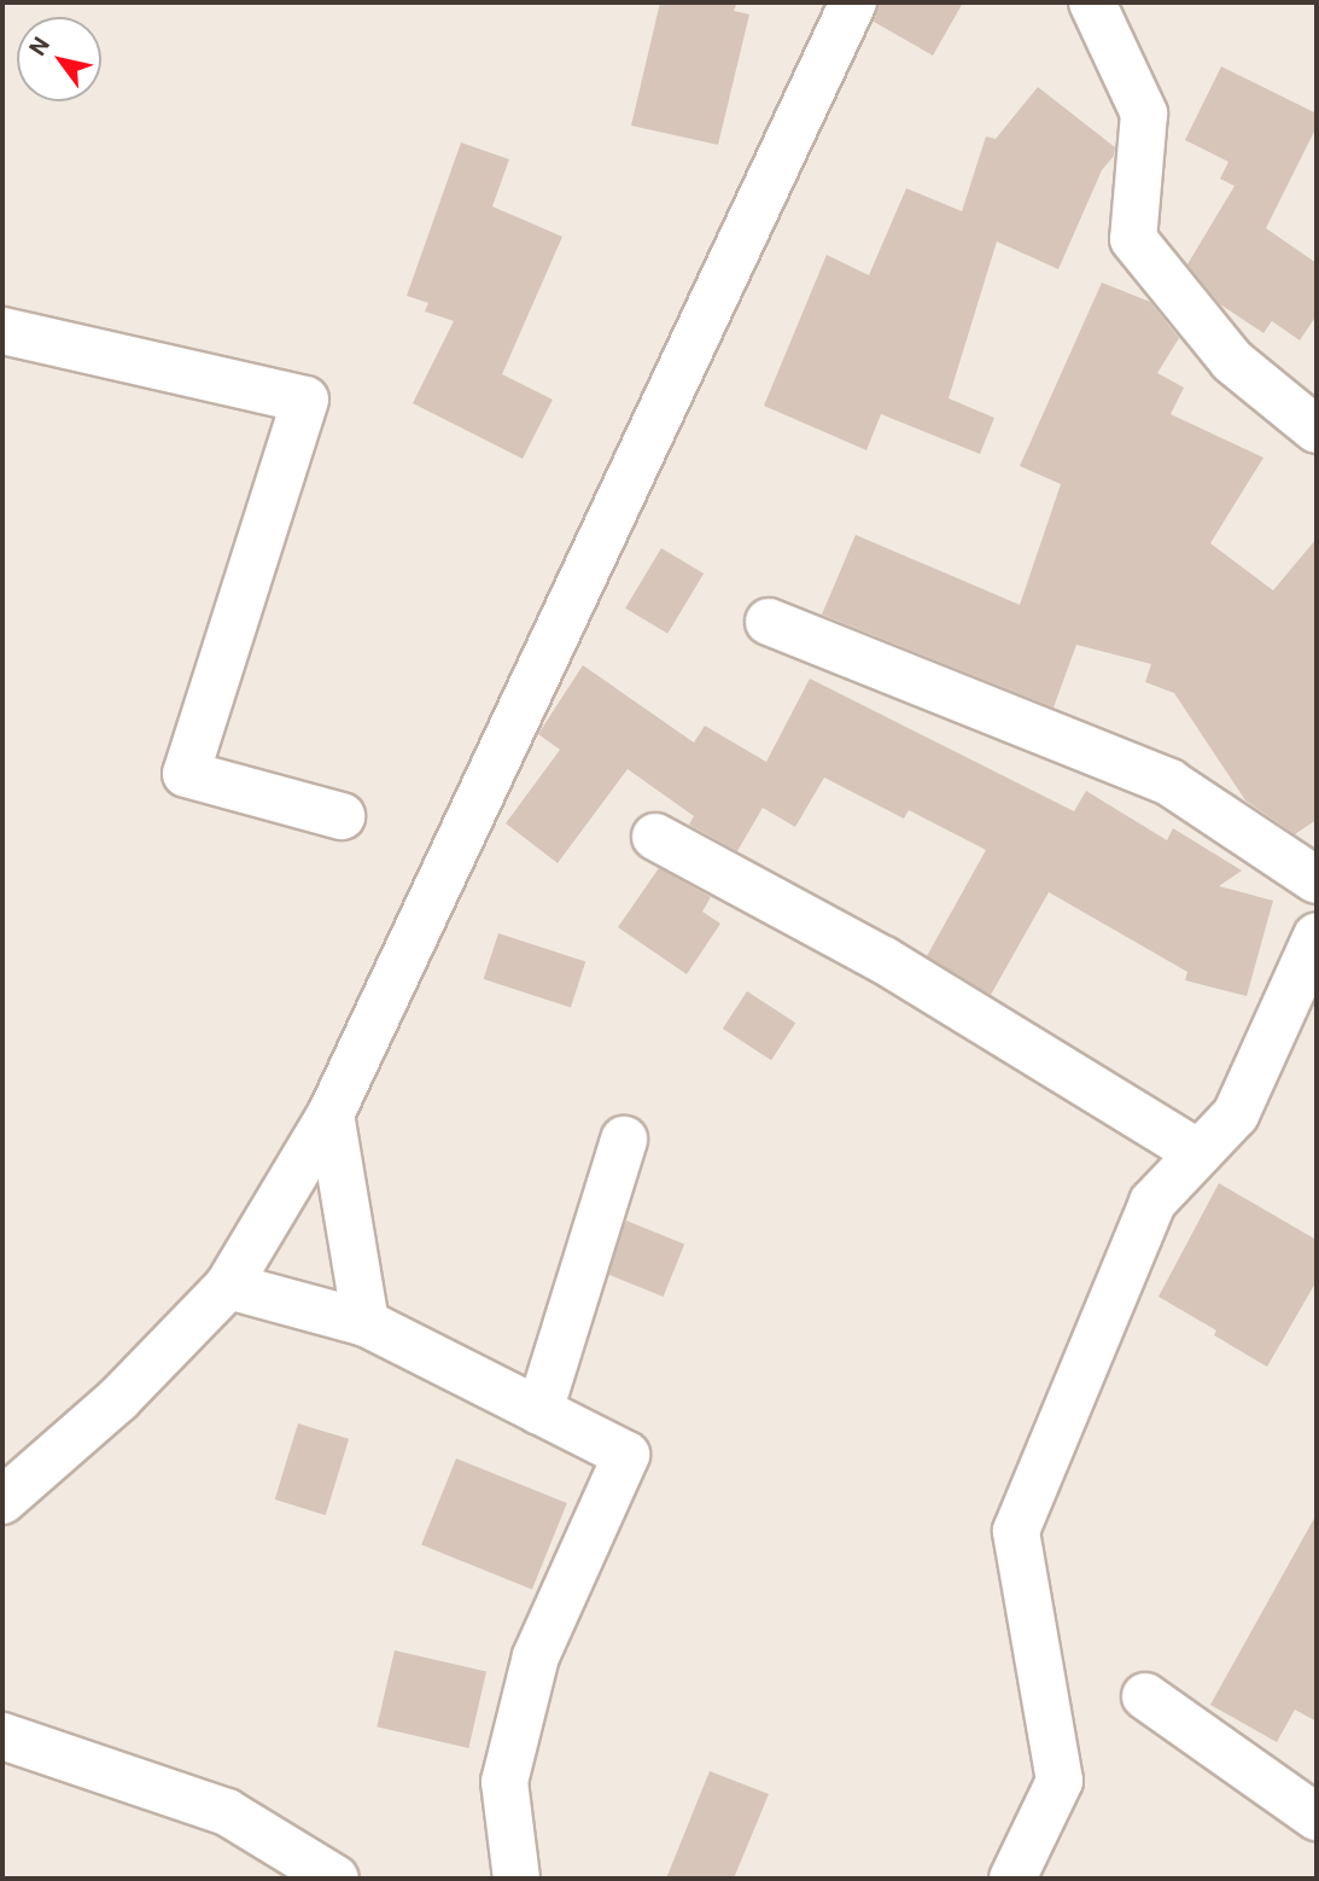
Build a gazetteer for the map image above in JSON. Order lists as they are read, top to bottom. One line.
{"north":"top left"}
